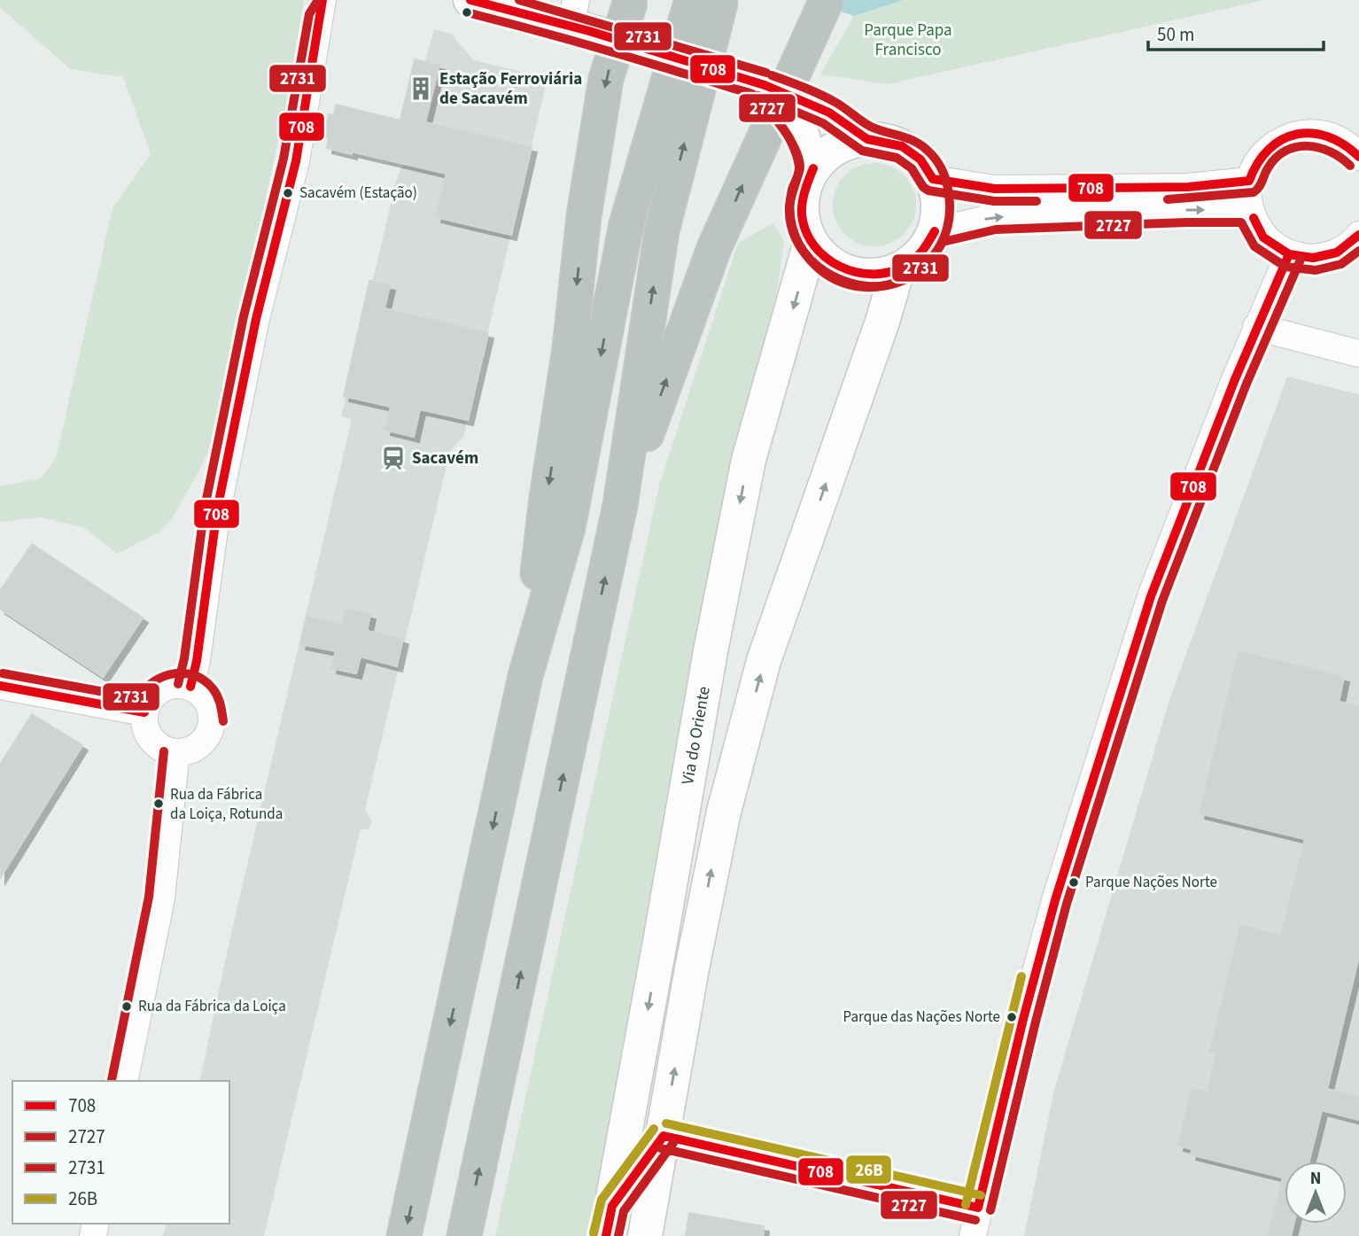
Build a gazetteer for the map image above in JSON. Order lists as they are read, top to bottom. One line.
{"streets":{"street":["Via do Oriente"]},"parks":["Parque Papa Francisco"],"places":{"building":["Estação Ferroviária de Sacavém"],"other":["Sacavém (Estação)","Rua da Fábrica da Loiça, Rotunda","Parque Nações Norte","Rua da Fábrica da Loiça","Parque das Nações Norte"],"station":["Sacavém"]},"lines":["transit line 708","transit line 2731","transit line 2727","transit line 26B"],"legend":["708","2727","2731","26B"],"scale_bar":"50 m","north":"top"}
